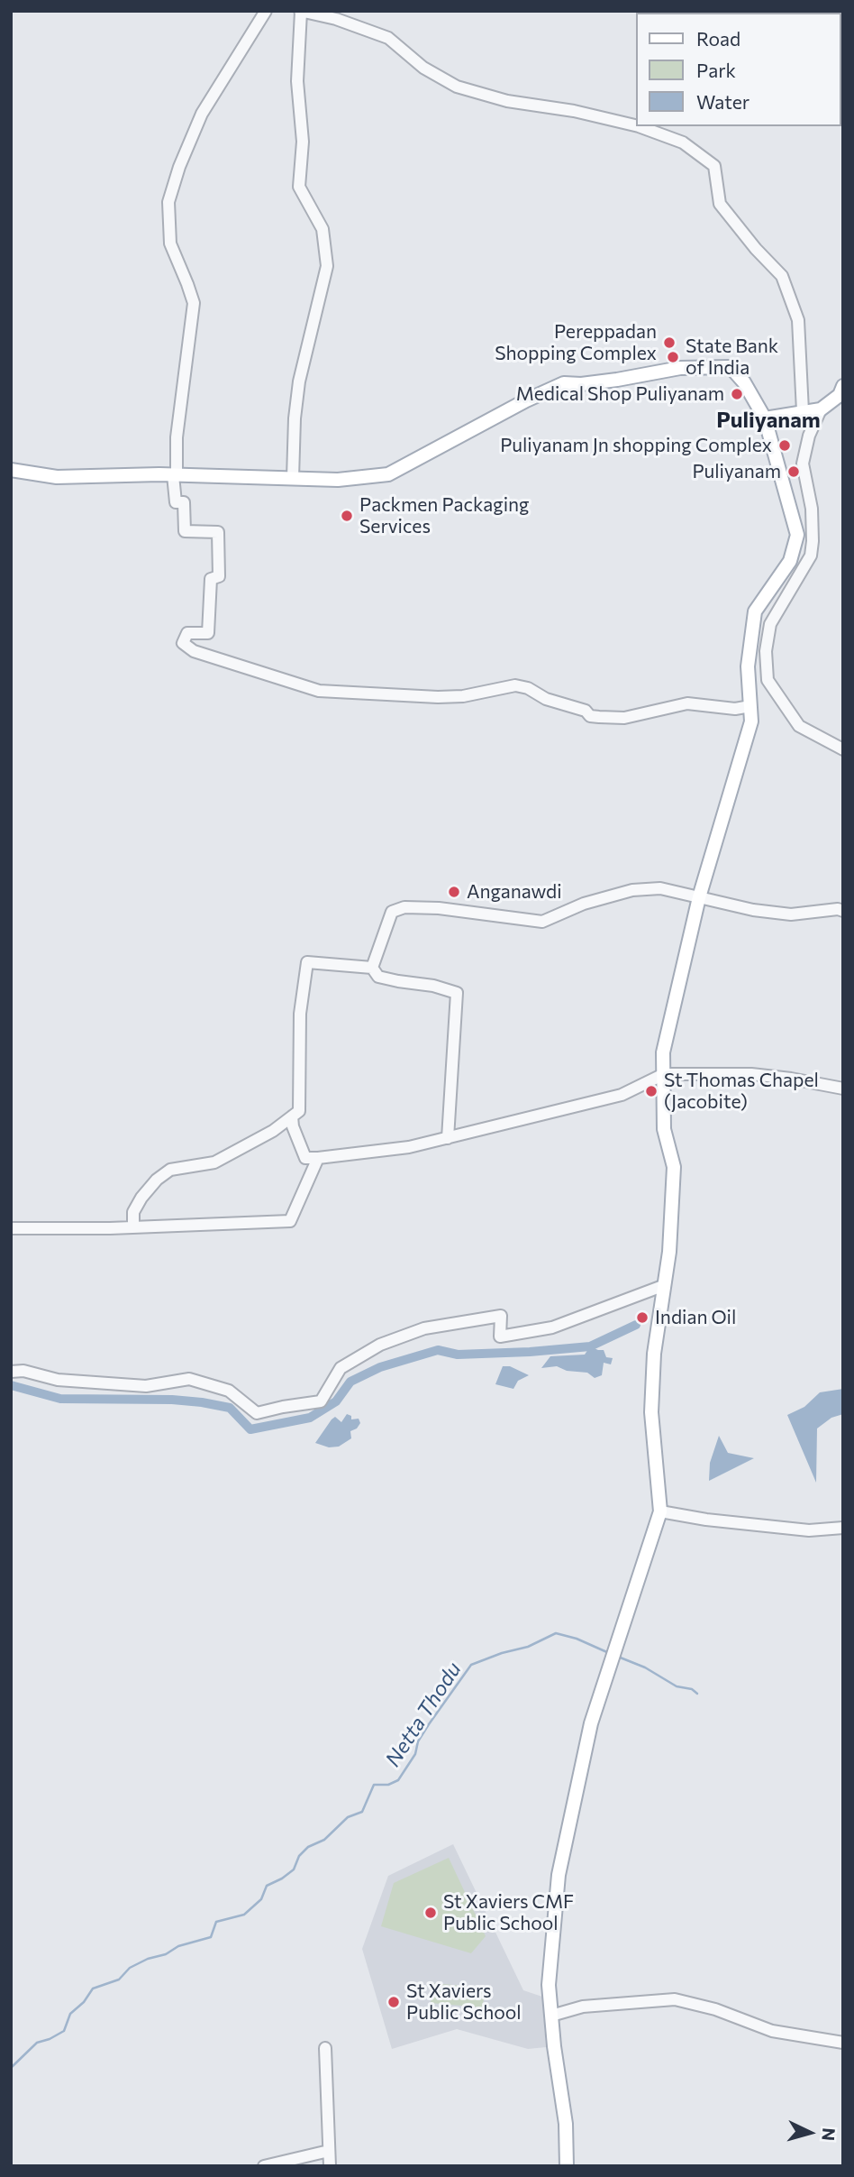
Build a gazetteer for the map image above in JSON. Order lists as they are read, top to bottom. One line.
{"districts":["Puliyanam"],"water":["Netta Thodu"],"places":["Pereppadan Shopping Complex","State Bank of India","Medical Shop Puliyanam","Puliyanam Jn shopping Complex","Puliyanam","Packmen Packaging Services","Anganawdi","St Thomas Chapel (Jacobite)","Indian Oil","St Xaviers CMF Public School","St Xaviers Public School"],"legend":["Road","Park","Water"],"north":"right"}
